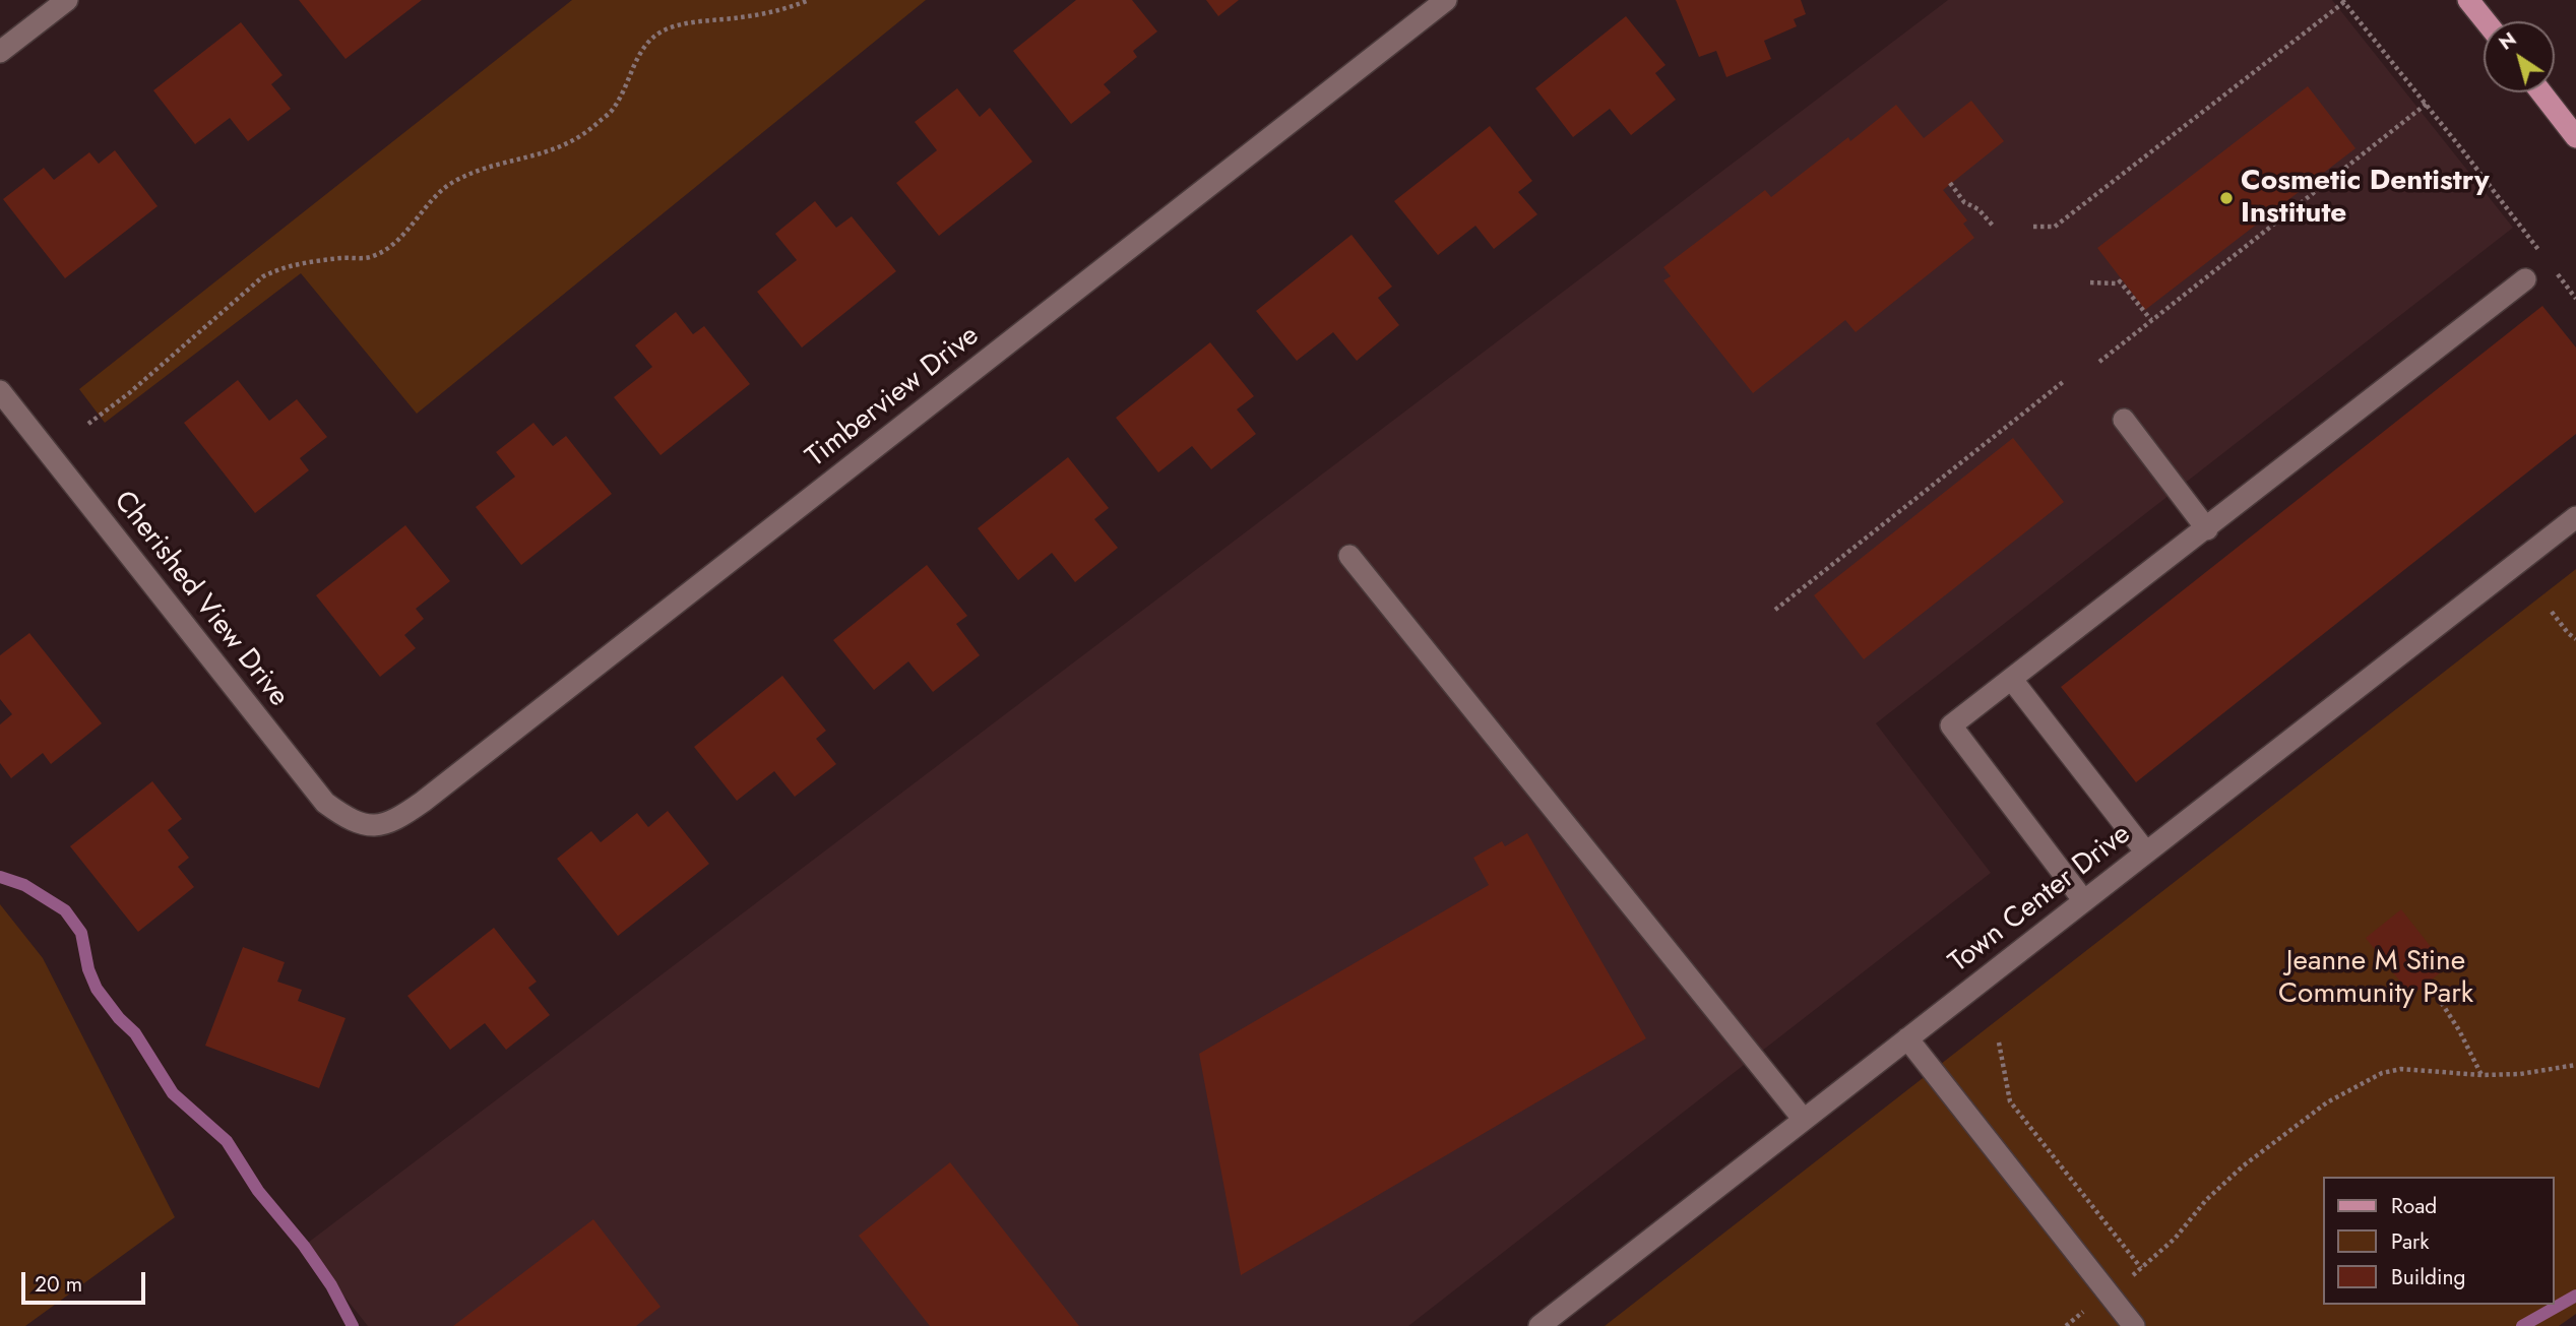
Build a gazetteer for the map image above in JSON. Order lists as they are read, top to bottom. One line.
{"streets":{"street":["Timberview Drive","Cherished View Drive","Town Center Drive"]},"crossings":[["Timberview Drive","Cherished View Drive"]],"parks":["Jeanne M Stine Community Park"],"places":["Cosmetic Dentistry Institute"],"legend":["Road","Park","Building"],"scale_bar":"20 m","north":"top left"}
